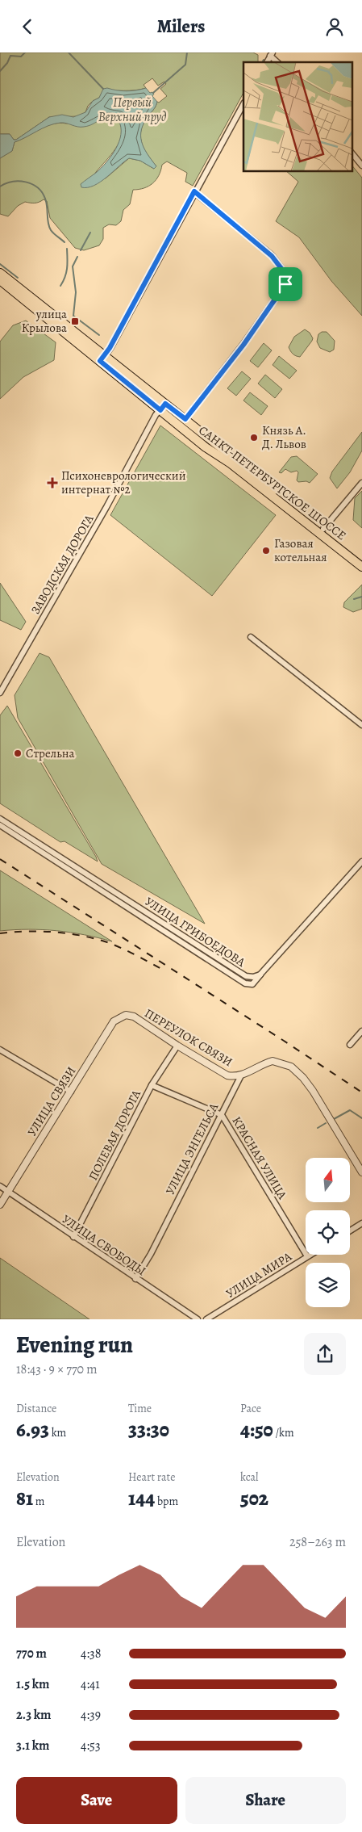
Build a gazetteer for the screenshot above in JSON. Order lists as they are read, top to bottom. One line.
{"streets":{"main road":["САНКТ-ПЕТЕРБУРГСКОЕ ШОССЕ"],"street":["ЗАВОДСКАЯ ДОРОГА","УЛИЦА ГРИБОЕДОВА","ПЕРЕУЛОК СВЯЗИ","УЛИЦА СВЯЗИ","ПОЛЕВАЯ ДОРОГА","УЛИЦА ЭНГЕЛЬСА","КРАСНАЯ УЛИЦА","УЛИЦА СВОБОДЫ","УЛИЦА МИРА"]},"crossings":[["САНКТ-ПЕТЕРБУРГСКОЕ ШОССЕ","ЗАВОДСКАЯ ДОРОГА"],["ПЕРЕУЛОК СВЯЗИ","УЛИЦА СВЯЗИ"],["ПЕРЕУЛОК СВЯЗИ","ПОЛЕВАЯ ДОРОГА"],["ПЕРЕУЛОК СВЯЗИ","УЛИЦА ЭНГЕЛЬСА"],["УЛИЦА СВЯЗИ","УЛИЦА СВОБОДЫ"],["ПОЛЕВАЯ ДОРОГА","КРАСНАЯ УЛИЦА"],["ПОЛЕВАЯ ДОРОГА","УЛИЦА СВОБОДЫ"],["УЛИЦА ЭНГЕЛЬСА","КРАСНАЯ УЛИЦА"],["УЛИЦА ЭНГЕЛЬСА","УЛИЦА СВОБОДЫ"],["КРАСНАЯ УЛИЦА","УЛИЦА МИРА"]],"water":["Первый Верхний пруд"],"places":{"transit":["улица Крылова"],"other":["Князь А. Д. Львов","Газовая котельная","Стрельна"],"health":["Психоневрологический интернат №2"]},"north":"top","page":{"header":"Milers","heading":["Evening run","18:43 · 9 × 770 m"],"stats":[["Distance","6.93 km"],["Time","33:30"],["Pace","4:50 /km"],["Elevation","81 m"],["Heart rate","144 bpm"],["kcal","502"]],"chart":["Elevation","258–263 m"],"list":[{"name":"770 m","note":"4:38"},{"name":"1.5 km","note":"4:41"},{"name":"2.3 km","note":"4:39"},{"name":"3.1 km","note":"4:53"}],"buttons":["Save","Share"]}}
